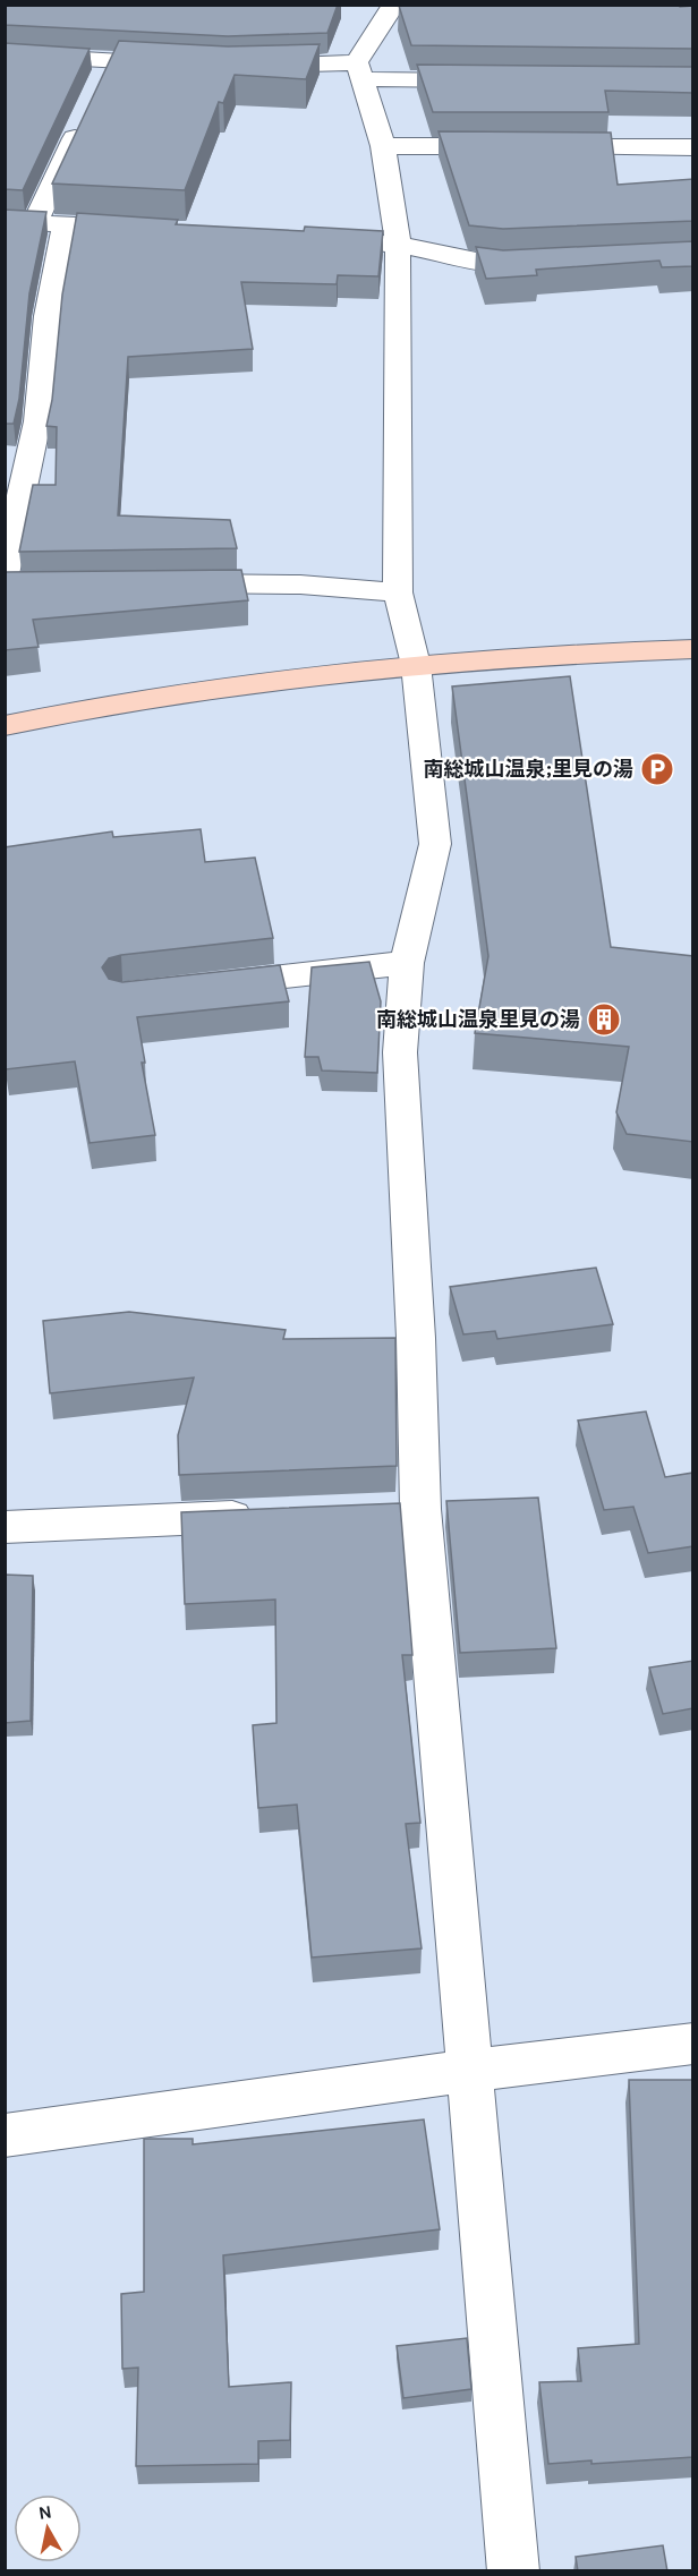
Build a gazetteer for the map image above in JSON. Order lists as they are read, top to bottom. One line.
{"places":{"parking":["南総城山温泉;里見の湯"],"building":["南総城山温泉里見の湯"]},"north":"top"}
